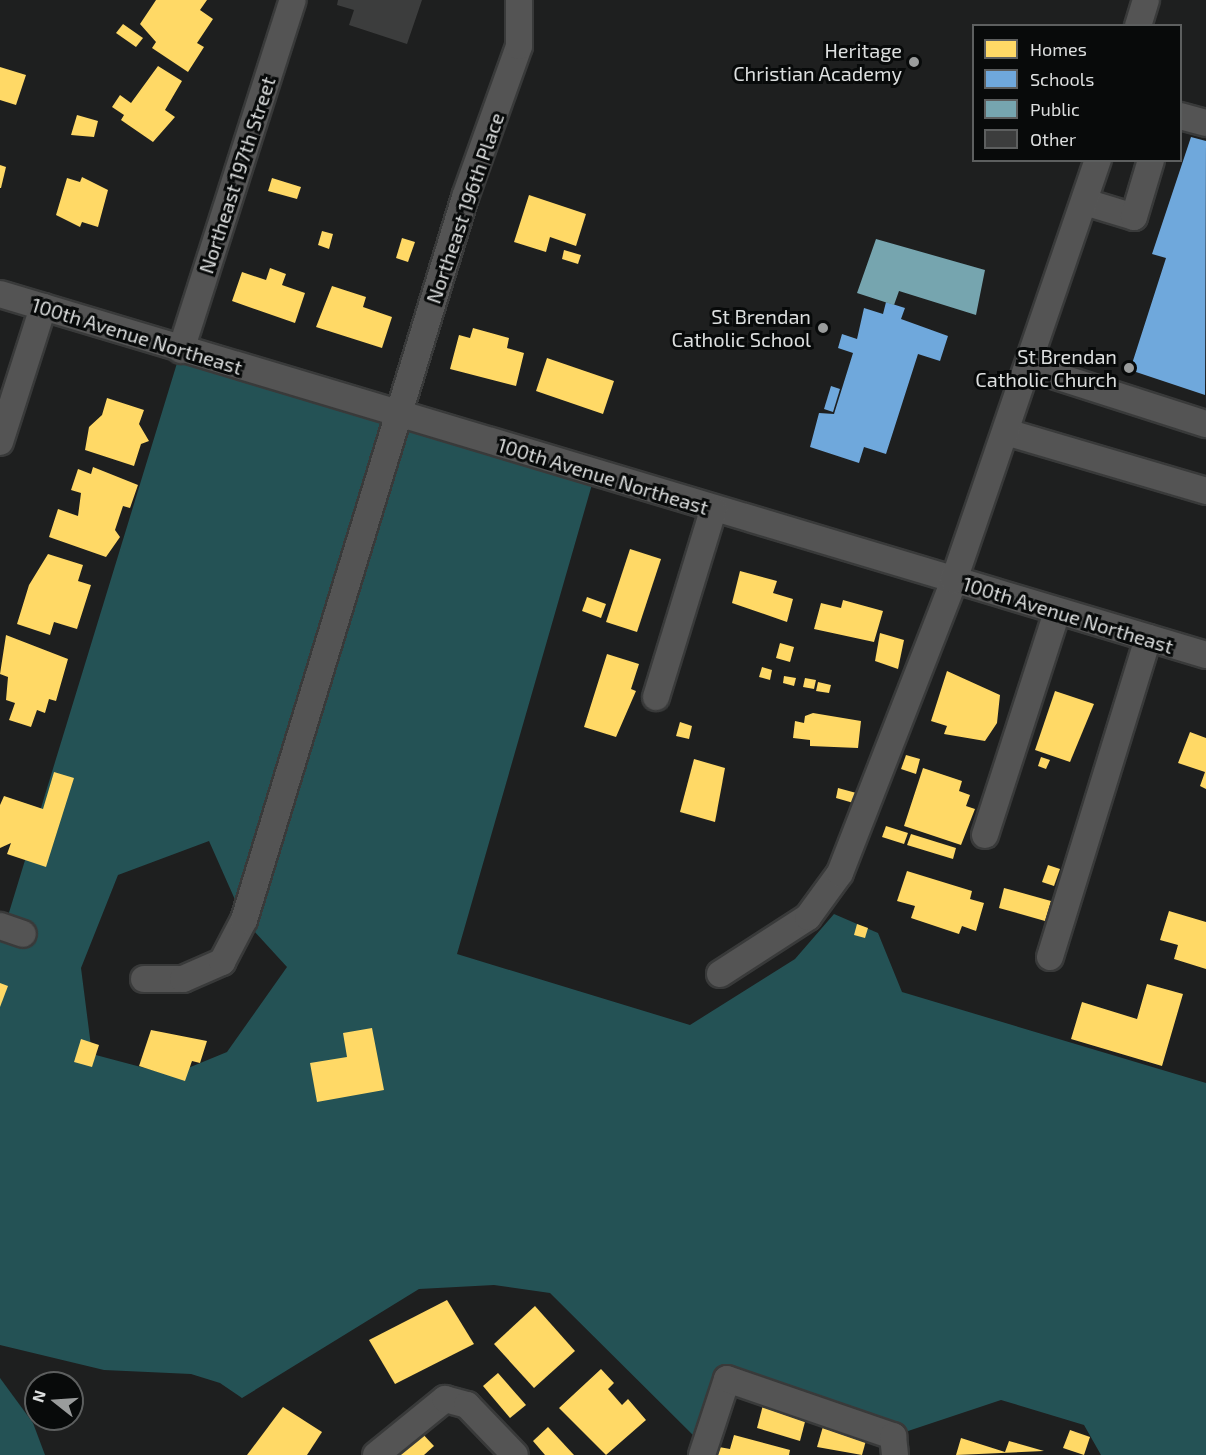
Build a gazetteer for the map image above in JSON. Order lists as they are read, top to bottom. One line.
{"streets":{"street":["Northeast 197th Street","Northeast 196th Place","100th Avenue Northeast"]},"crossings":[["Northeast 197th Street","100th Avenue Northeast"],["Northeast 196th Place","100th Avenue Northeast"]],"places":["Heritage Christian Academy","St Brendan Catholic School","St Brendan Catholic Church"],"legend":["Homes","Schools","Public","Other"],"north":"left"}
